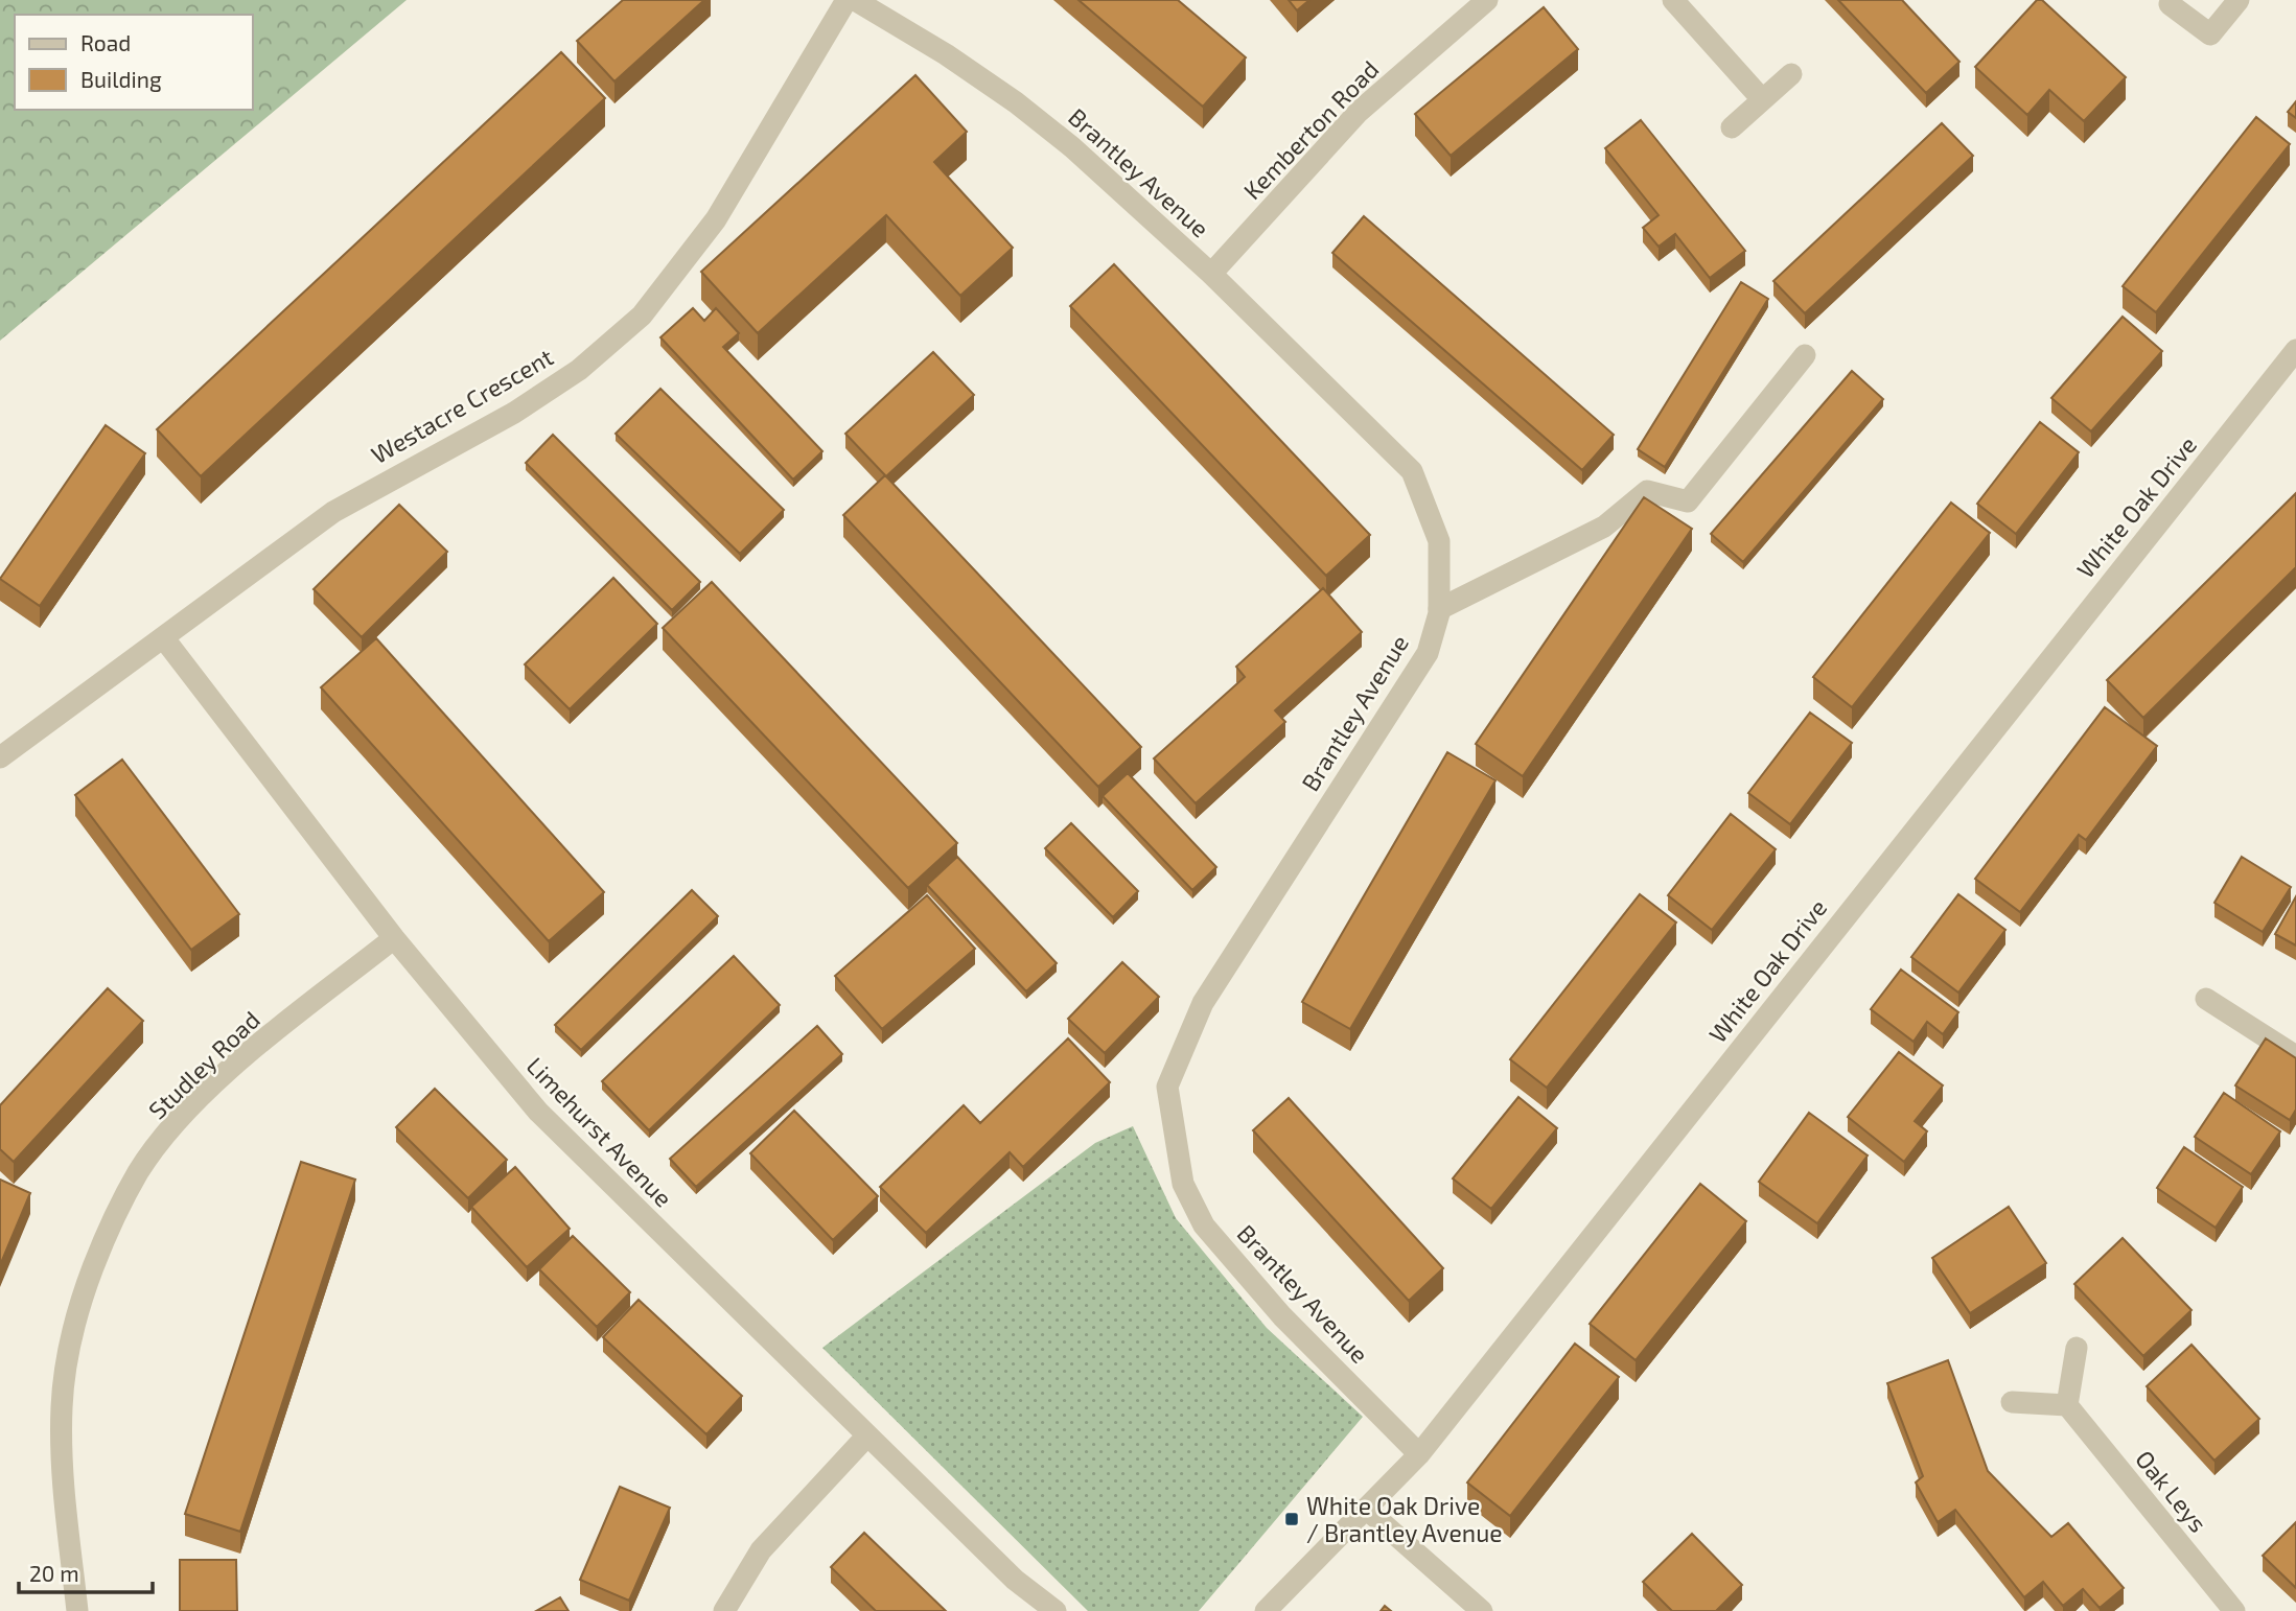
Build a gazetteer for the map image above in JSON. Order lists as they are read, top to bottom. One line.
{"streets":{"street":["Kemberton Road","Brantley Avenue","Westacre Crescent","White Oak Drive","Studley Road","Limehurst Avenue","Oak Leys"]},"crossings":[["Kemberton Road","Brantley Avenue"],["Brantley Avenue","White Oak Drive"],["Westacre Crescent","Limehurst Avenue"],["Studley Road","Limehurst Avenue"]],"places":{"transit":["White Oak Drive / Brantley Avenue"]},"legend":["Road","Building"],"scale_bar":"20 m"}
